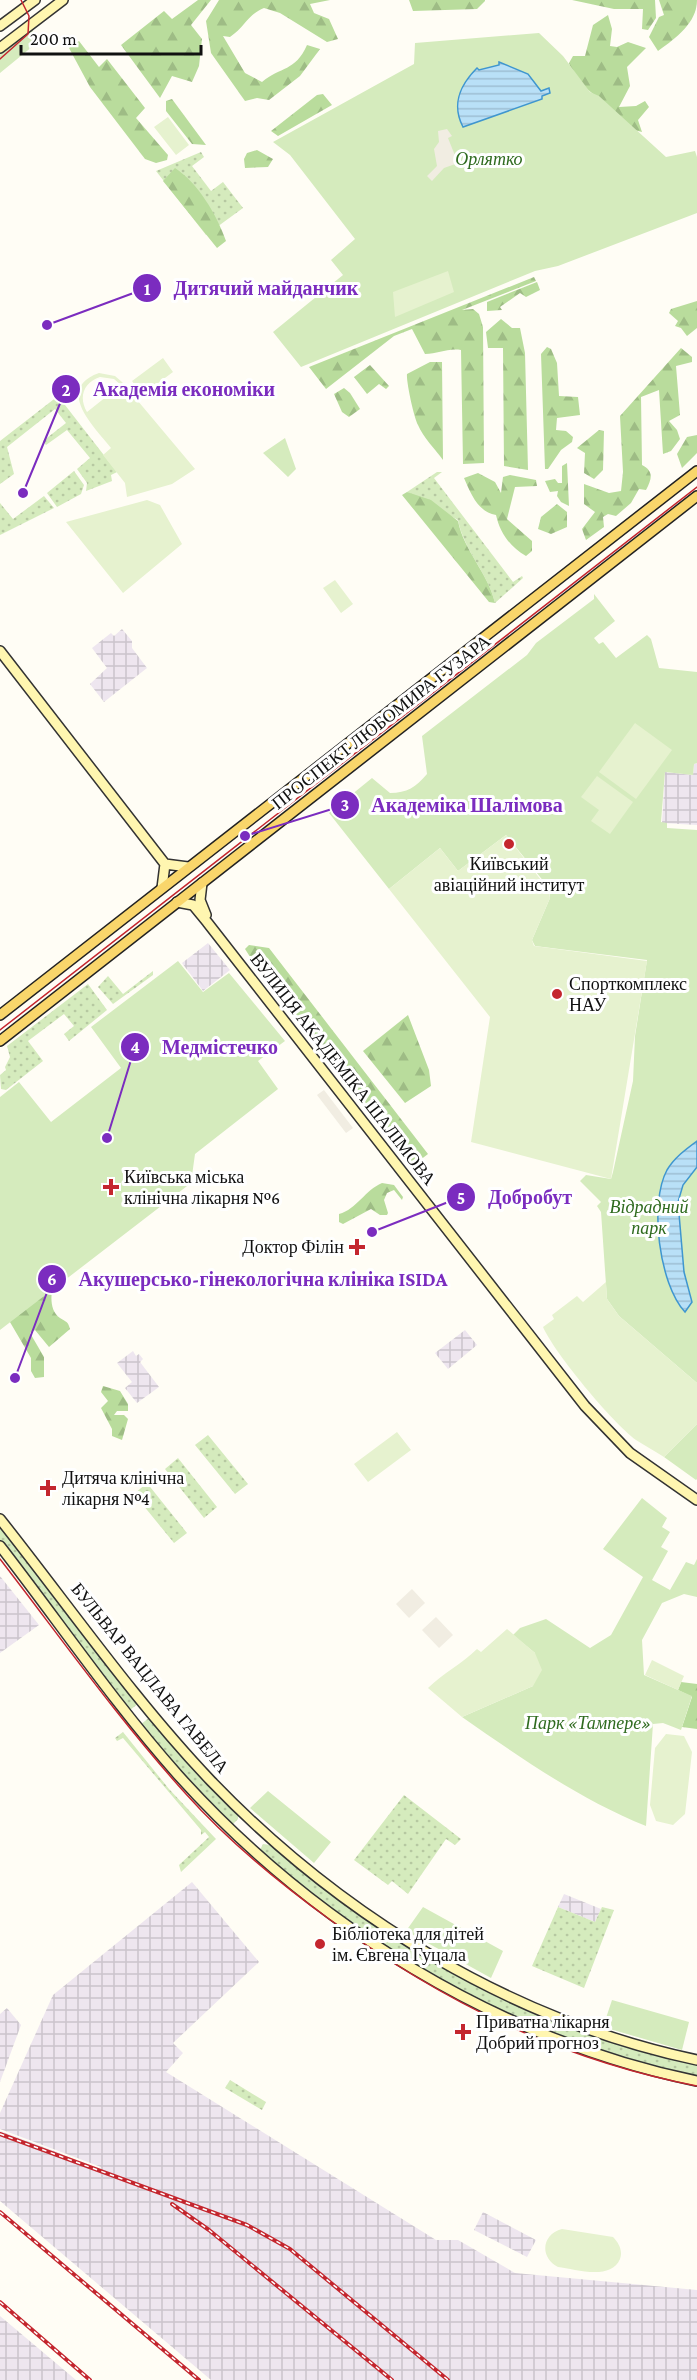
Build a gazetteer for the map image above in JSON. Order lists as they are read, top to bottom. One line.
{"streets":{"main road":["ПРОСПЕКТ ЛЮБОМИРА ГУЗАРА"],"street":["ВУЛИЦЯ АКАДЕМІКА ШАЛІМОВА","БУЛЬВАР ВАЦЛАВА ГАВЕЛА"]},"crossings":[["ПРОСПЕКТ ЛЮБОМИРА ГУЗАРА","ВУЛИЦЯ АКАДЕМІКА ШАЛІМОВА"]],"parks":["Орлятко","Відрадний парк","Парк «Тампере»"],"places":{"other":["Дитячий майданчик","Академія економіки","Академіка Шалімова","Київський авіаційний інститут","Спорткомплекс НАУ","Медмістечко","Добробут","Акушерсько-гінекологічна клініка ISIDA","Бібліотека для дітей ім. Євгена Гуцала"],"health":["Київська міська клінічна лікарня №6","Доктор Філін","Дитяча клінічна лікарня №4","Приватна лікарня Добрий прогноз"]},"scale_bar":"200 m"}
